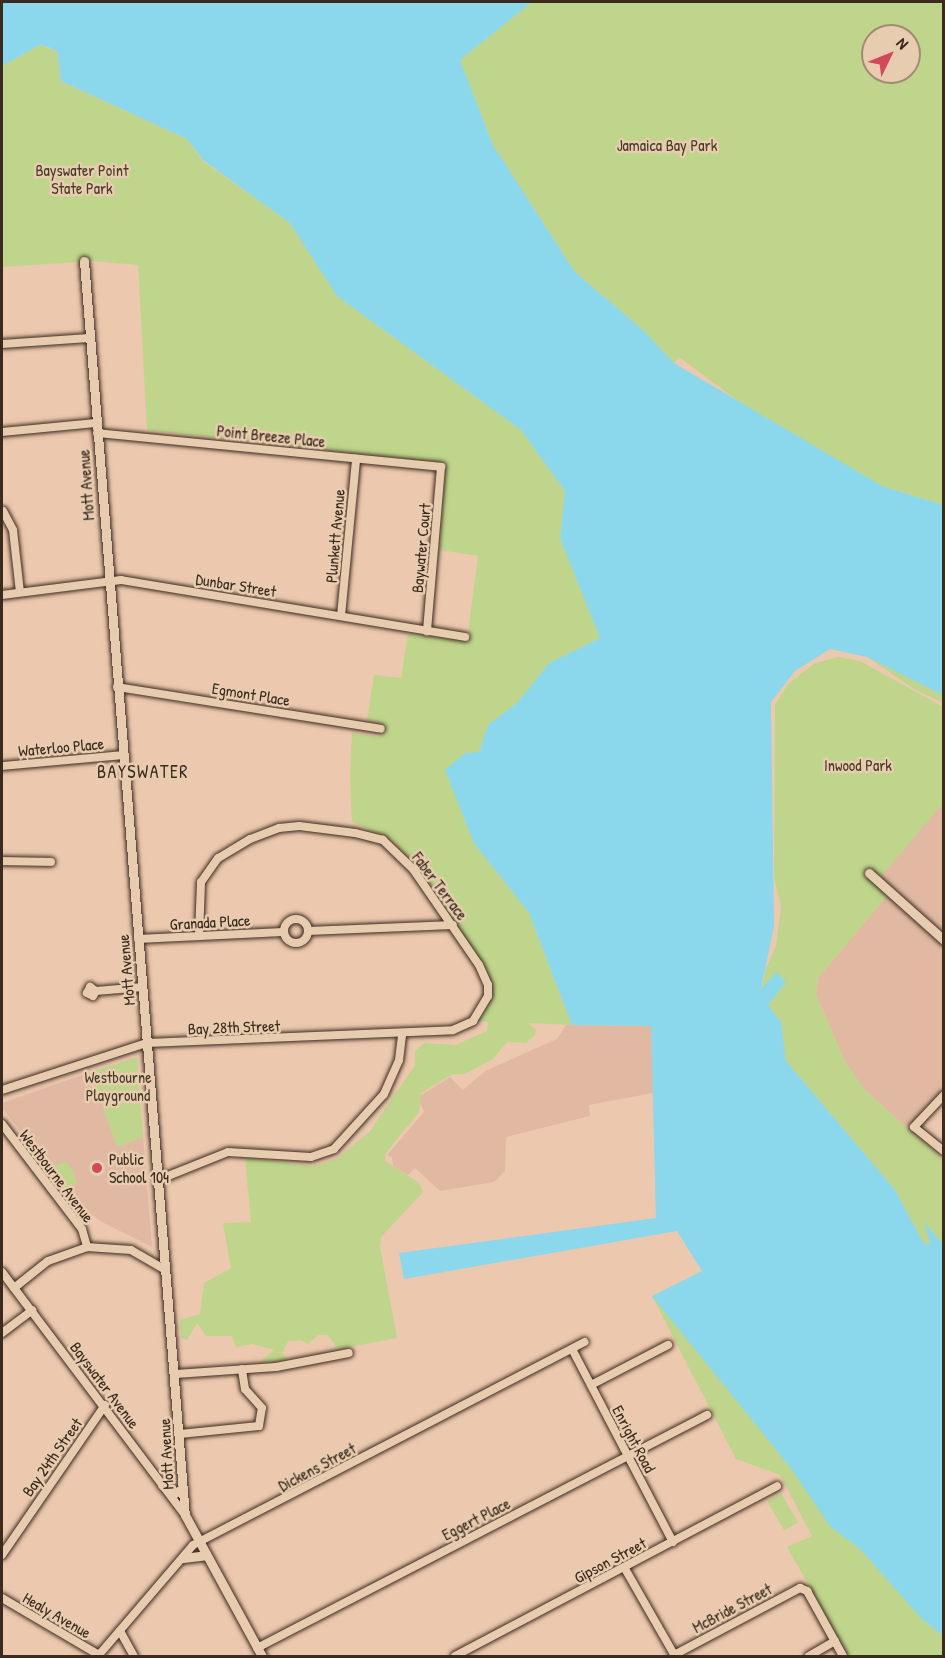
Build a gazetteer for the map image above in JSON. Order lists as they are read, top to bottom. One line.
{"streets":{"street":["Point Breeze Place","Mott Avenue","Plunkett Avenue","Baywater Court","Dunbar Street","Egmont Place","Waterloo Place","Faber Terrace","Granada Place","Bay 28th Street","Westbourne Avenue","Bayswater Avenue","Enright Road","Bay 24th Street","Dickens Street","Eggert Place","Gipson Street","McBride Street","Healy Avenue"]},"crossings":[["Point Breeze Place","Mott Avenue"],["Point Breeze Place","Plunkett Avenue"],["Point Breeze Place","Baywater Court"],["Mott Avenue","Dunbar Street"],["Mott Avenue","Egmont Place"],["Mott Avenue","Waterloo Place"],["Mott Avenue","Granada Place"],["Mott Avenue","Bay 28th Street"],["Mott Avenue","Bayswater Avenue"],["Mott Avenue","Dickens Street"],["Mott Avenue","Eggert Place"],["Plunkett Avenue","Dunbar Street"],["Baywater Court","Dunbar Street"],["Faber Terrace","Granada Place"],["Faber Terrace","Bay 28th Street"],["Bayswater Avenue","Bay 24th Street"],["Enright Road","Dickens Street"],["Enright Road","Eggert Place"],["Enright Road","Gipson Street"],["Dickens Street","Healy Avenue"]],"districts":["BAYSWATER"],"parks":["Jamaica Bay Park","Bayswater Point State Park","Inwood Park","Westbourne Playground"],"places":["Public School 104"],"north":"top right"}
